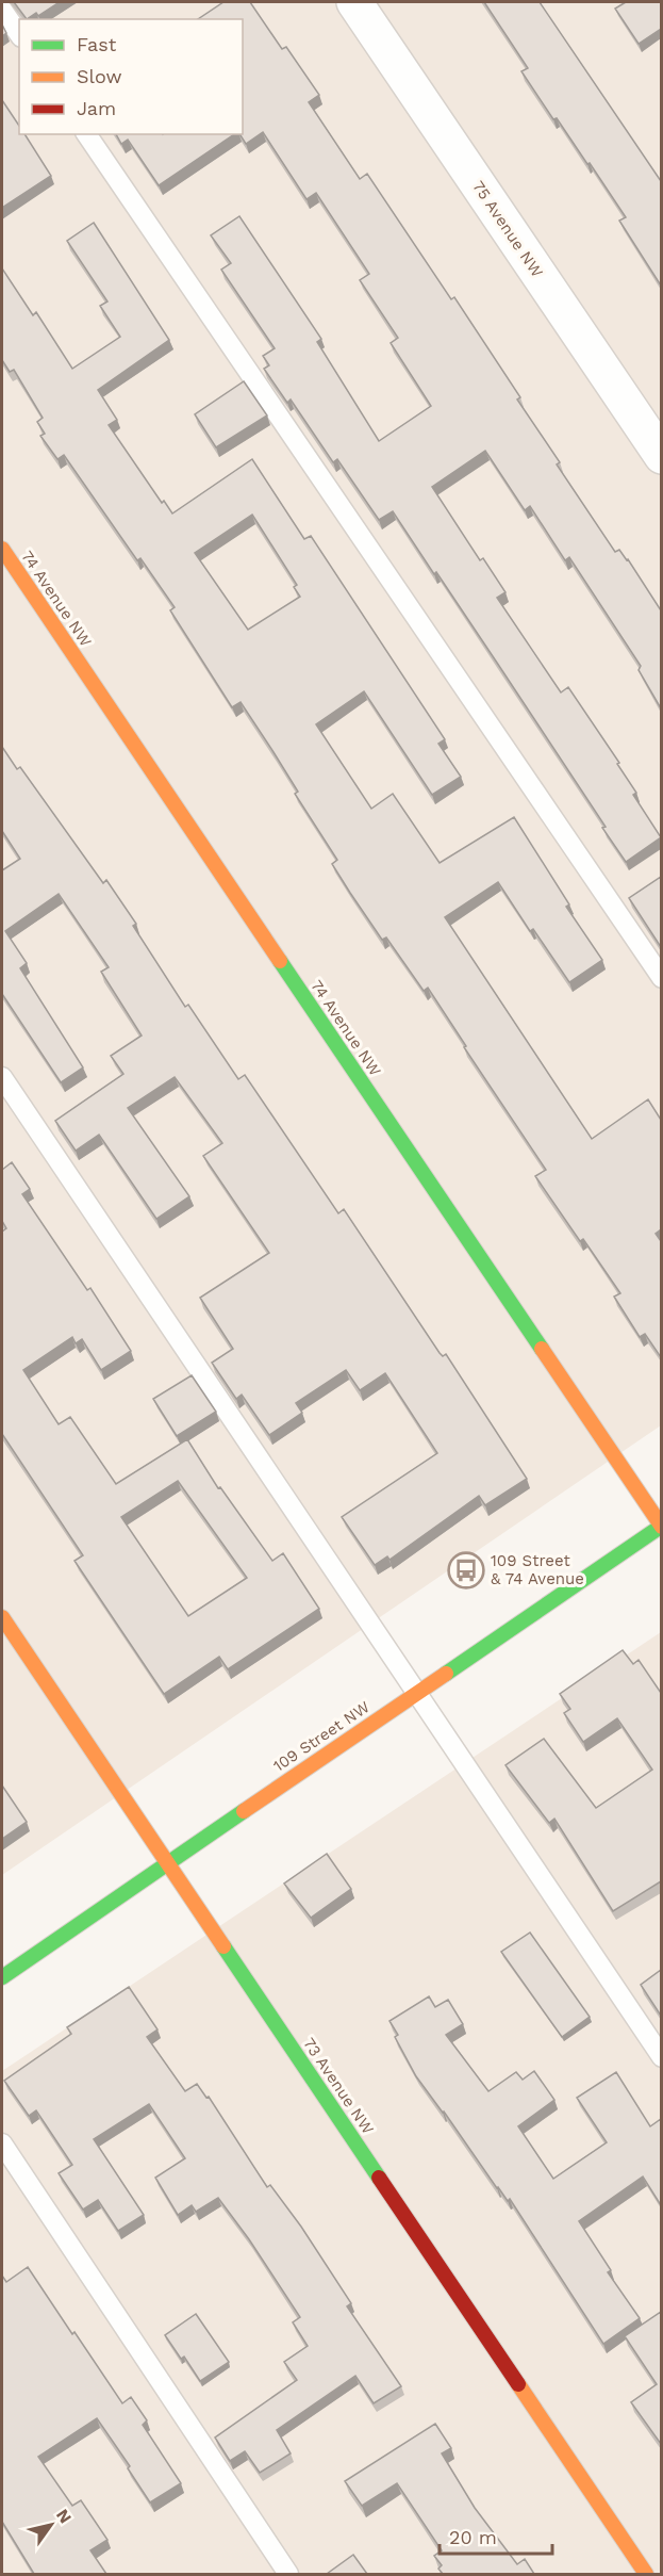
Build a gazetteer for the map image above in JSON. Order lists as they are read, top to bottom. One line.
{"streets":{"street":["75 Avenue NW","74 Avenue NW","109 Street NW","73 Avenue NW"]},"crossings":[["74 Avenue NW","109 Street NW"],["109 Street NW","73 Avenue NW"]],"places":{"bus stop":["109 Street & 74 Avenue"]},"legend":["Fast","Slow","Jam"],"scale_bar":"20 m","north":"top right"}
